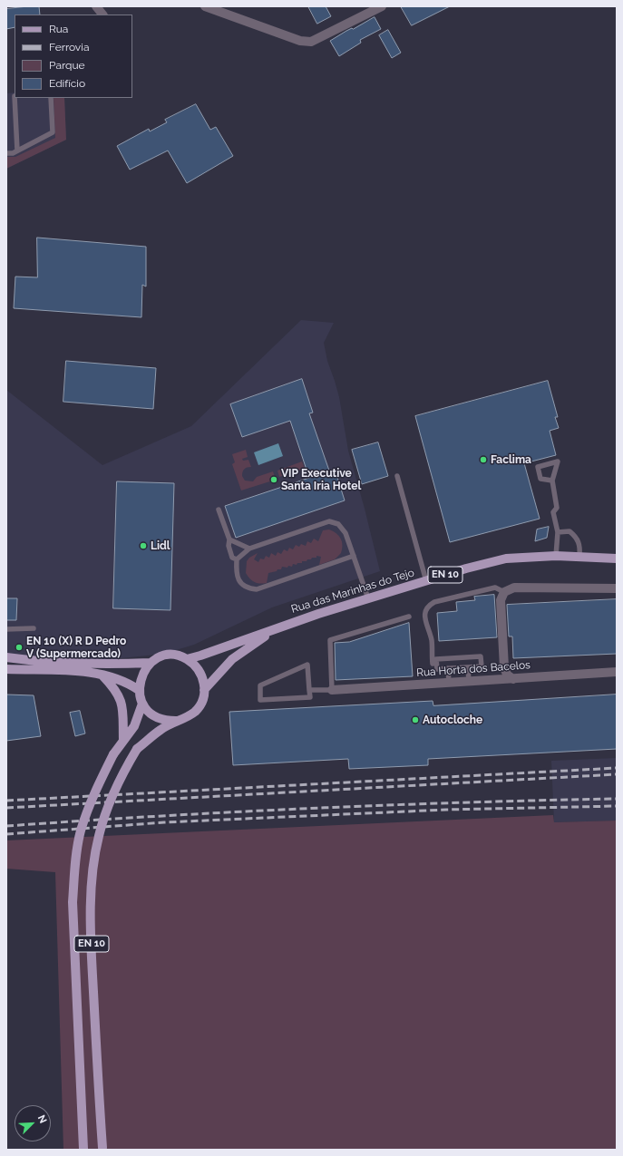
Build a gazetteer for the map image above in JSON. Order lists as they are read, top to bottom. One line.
{"streets":{"main road":["EN 10","Rua das Marinhas do Tejo"],"street":["Rua Horta dos Bacelos"]},"crossings":[["EN 10","Rua das Marinhas do Tejo"]],"places":["Faclima","VIP Executive Santa Iria Hotel","Lidl","EN 10 (X) R D Pedro V (Supermercado)","Autocloche"],"legend":["Rua","Ferrovia","Parque","Edifício"],"north":"top right"}
